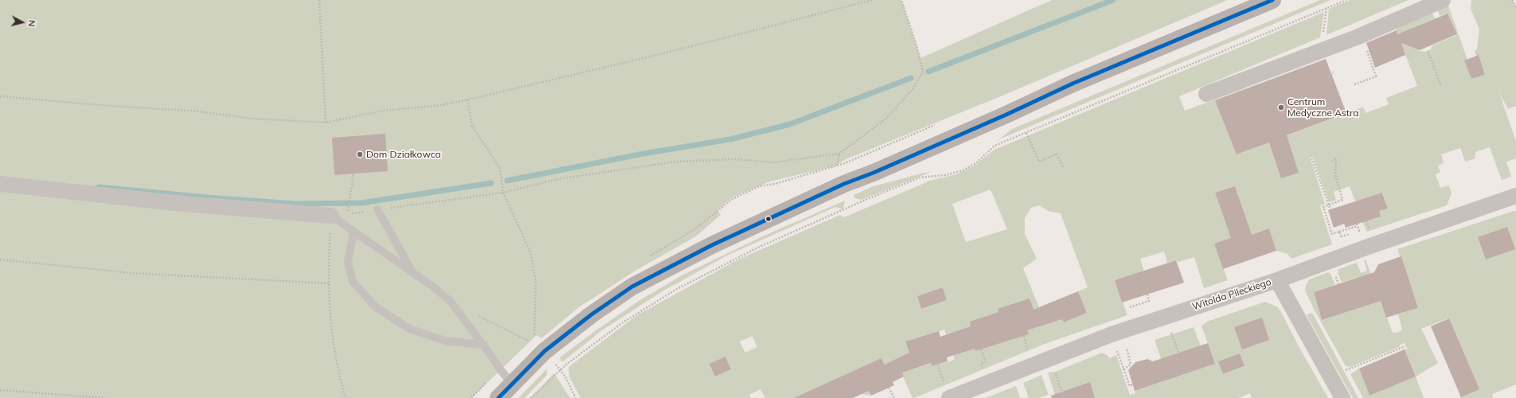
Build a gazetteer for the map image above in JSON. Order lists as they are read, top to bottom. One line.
{"streets":{"street":["Witolda Pileckiego"]},"places":["Centrum Medyczne Astra","Dom Działkowca"],"north":"right"}
